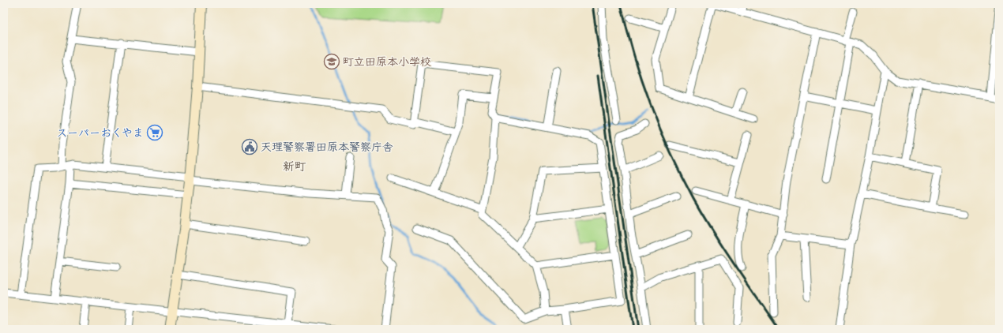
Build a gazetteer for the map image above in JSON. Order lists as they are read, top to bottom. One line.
{"districts":["新町"],"places":{"school or university":["町立田原本小学校"],"supermarket":["スーパーおくやま"],"public building":["天理警察署田原本警察庁舎"]}}
